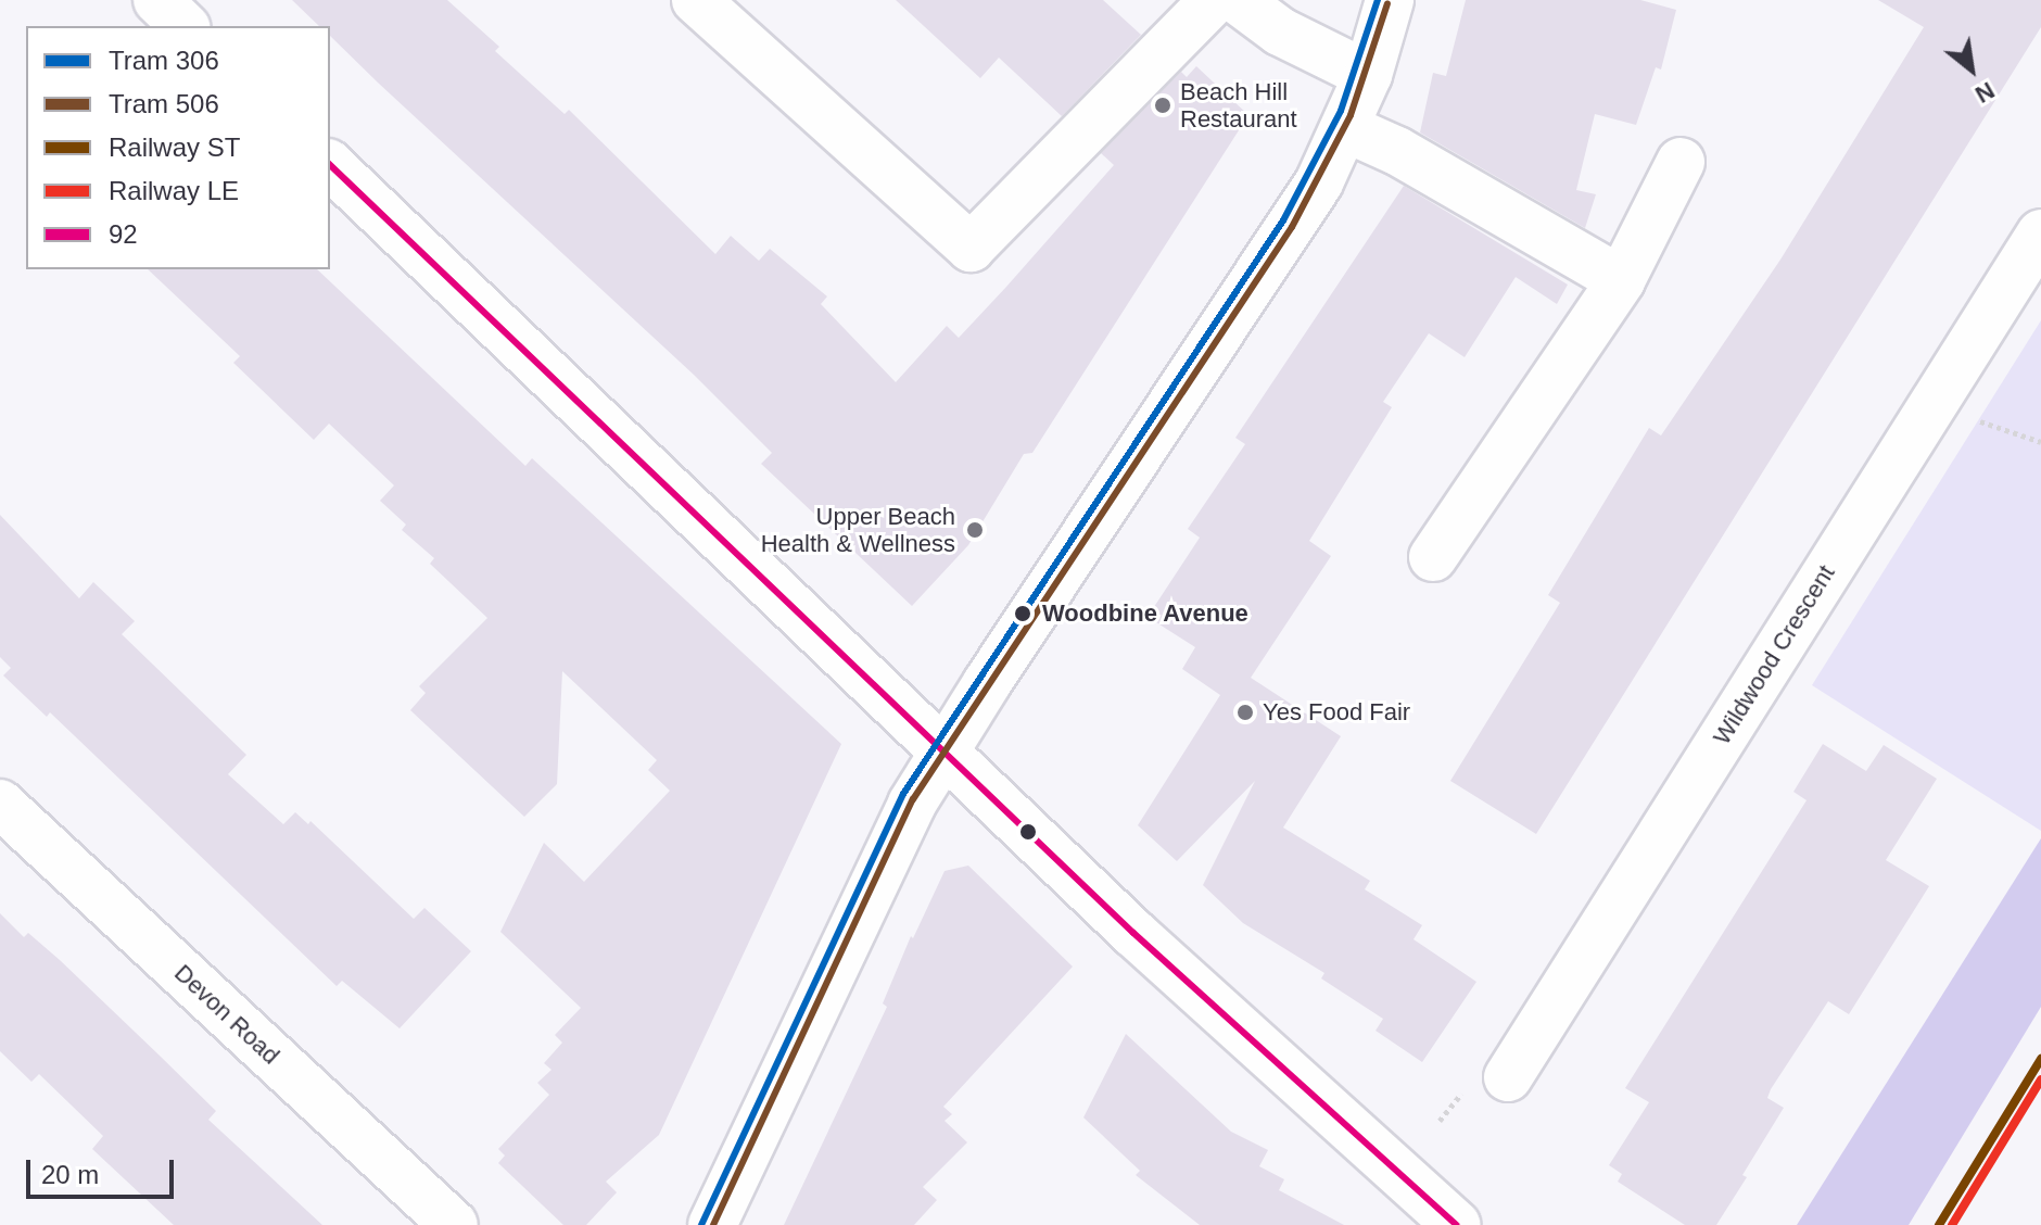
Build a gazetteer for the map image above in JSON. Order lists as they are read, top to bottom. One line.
{"streets":{"main road":["Wildwood Crescent","Devon Road"]},"places":["Beach Hill Restaurant","Upper Beach Health & Wellness","Woodbine Avenue","Yes Food Fair"],"lines":["tram line 306","tram line 506","transit line 92","rail line ST","rail line LE"],"legend":["Tram 306","Tram 506","Railway ST","Railway LE","92"],"scale_bar":"20 m","north":"bottom right"}
